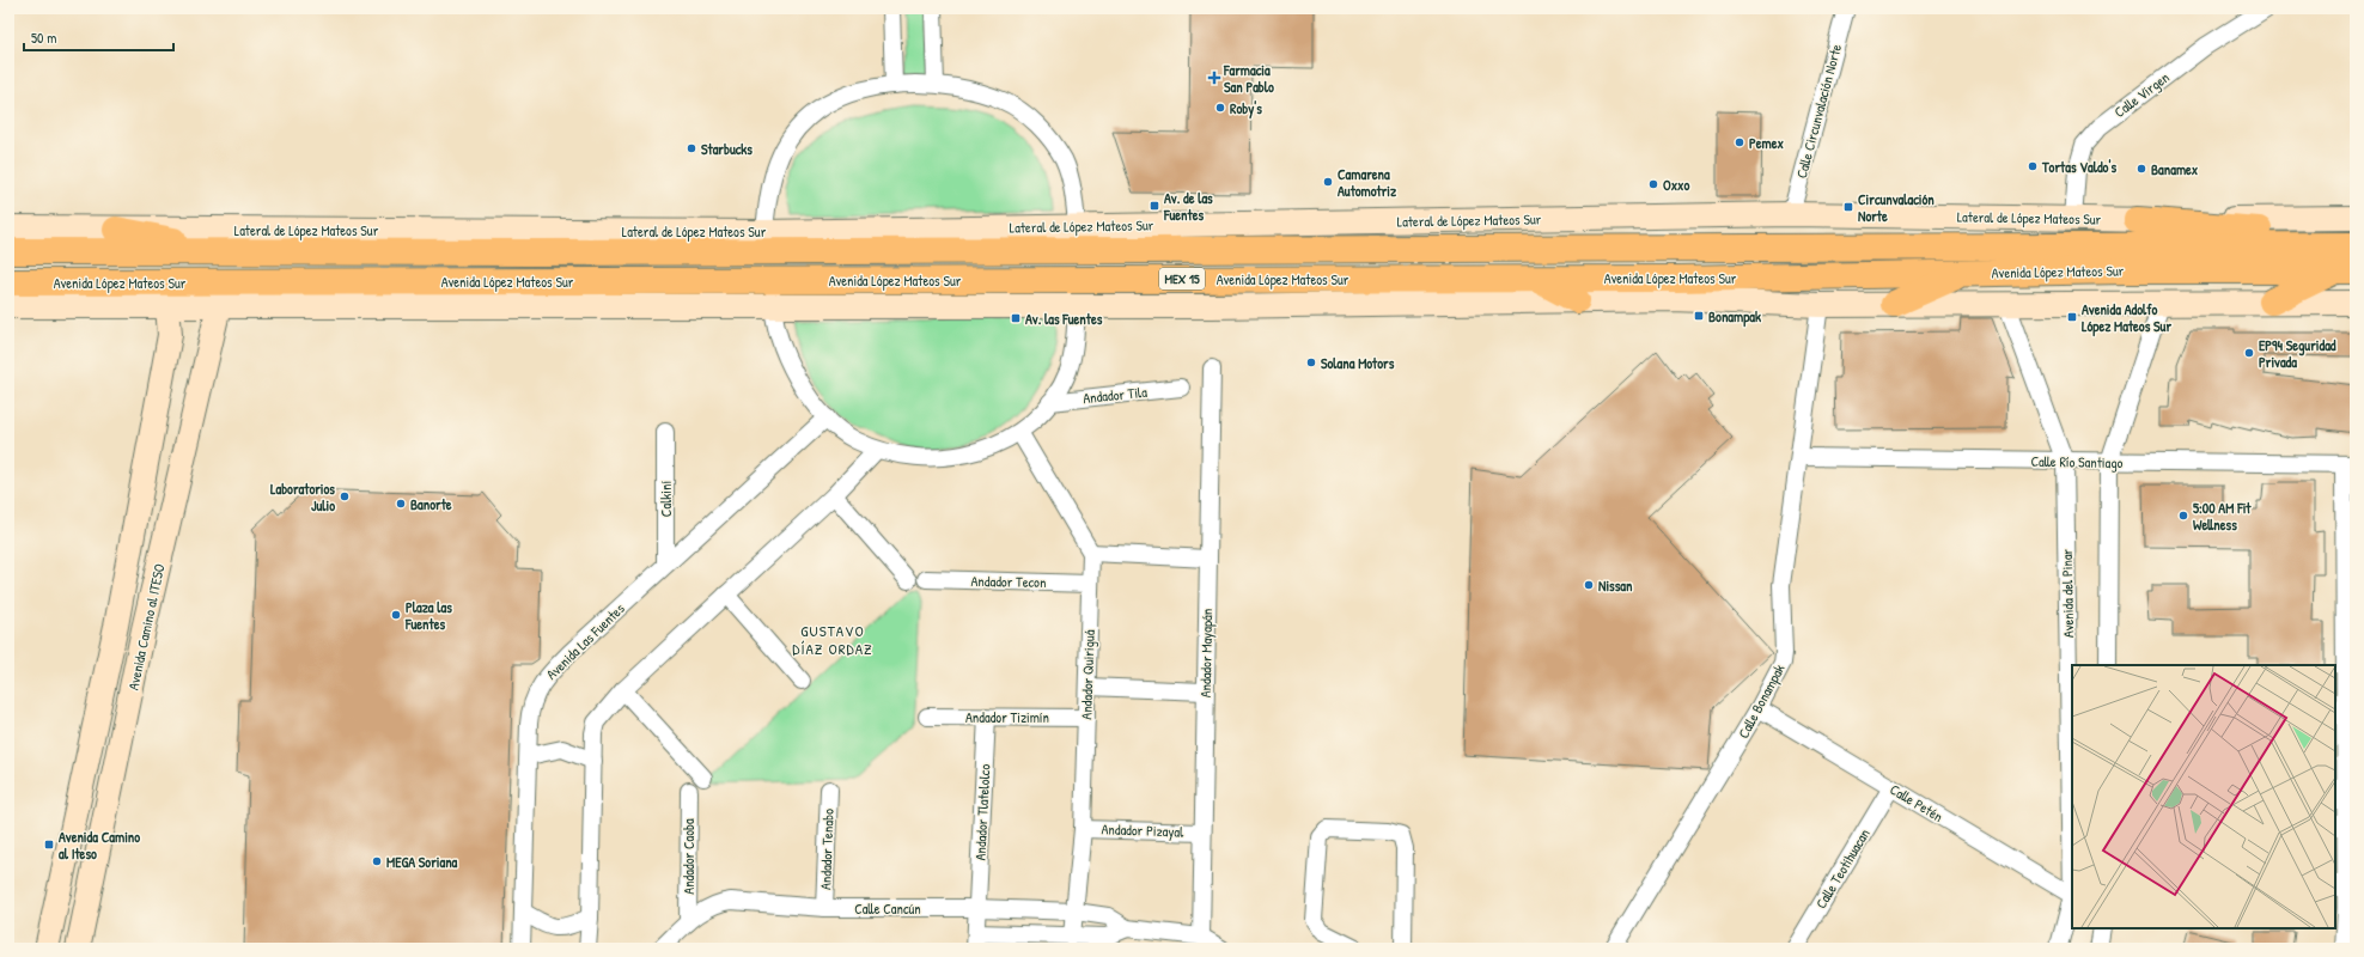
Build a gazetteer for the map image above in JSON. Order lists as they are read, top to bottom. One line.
{"streets":{"main road":["Lateral de López Mateos Sur","Avenida López Mateos Sur","MEX 15","Avenida Camino al ITESO"],"street":["Calle Virgen","Calle Circunvalación Norte","Andador Tila","Calle Río Santiago","Calkiní","Andador Tecon","Avenida del Pinar","Avenida Las Fuentes","Andador Mayapán","Andador Quiriguá","Calle Bonampak","Andador Tizimín","Calle Petén","Andador Tlatelolco","Andador Pizayal","Andador Tenabo","Andador Caoba","Calle Teotihuacan","Calle Cancún"]},"crossings":[["Calle Virgen","Lateral de López Mateos Sur"],["Calle Circunvalación Norte","Lateral de López Mateos Sur"],["Lateral de López Mateos Sur","Avenida López Mateos Sur"],["Calle Río Santiago","Avenida del Pinar"],["Calle Río Santiago","Calle Bonampak"],["Calkiní","Avenida Las Fuentes"],["Andador Tecon","Andador Quiriguá"],["Avenida del Pinar","Calle Petén"],["Andador Mayapán","Andador Pizayal"],["Andador Mayapán","Calle Cancún"],["Andador Quiriguá","Andador Tizimín"],["Andador Quiriguá","Andador Pizayal"],["Andador Quiriguá","Calle Cancún"],["Calle Bonampak","Calle Petén"],["Andador Tizimín","Andador Tlatelolco"],["Calle Petén","Calle Teotihuacan"],["Andador Tlatelolco","Calle Cancún"],["Andador Tenabo","Calle Cancún"],["Andador Caoba","Calle Cancún"]],"districts":["GUSTAVO DÍAZ ORDAZ"],"places":{"health":["Farmacia San Pablo"],"other":["Roby's","Pemex","Starbucks","Tortas Valdo's","Banamex","Camarena Automotriz","Oxxo","EP94 Seguridad Privada","Solana Motors","Laboratorios Julio","Banorte","5:00 AM Fit Wellness","Nissan","Plaza las Fuentes","MEGA Soriana"],"transit":["Av. de las Fuentes","Circunvalación Norte","Bonampak","Avenida Adolfo López Mateos Sur","Av. las Fuentes","Avenida Camino al Iteso"]},"scale_bar":"50 m"}
